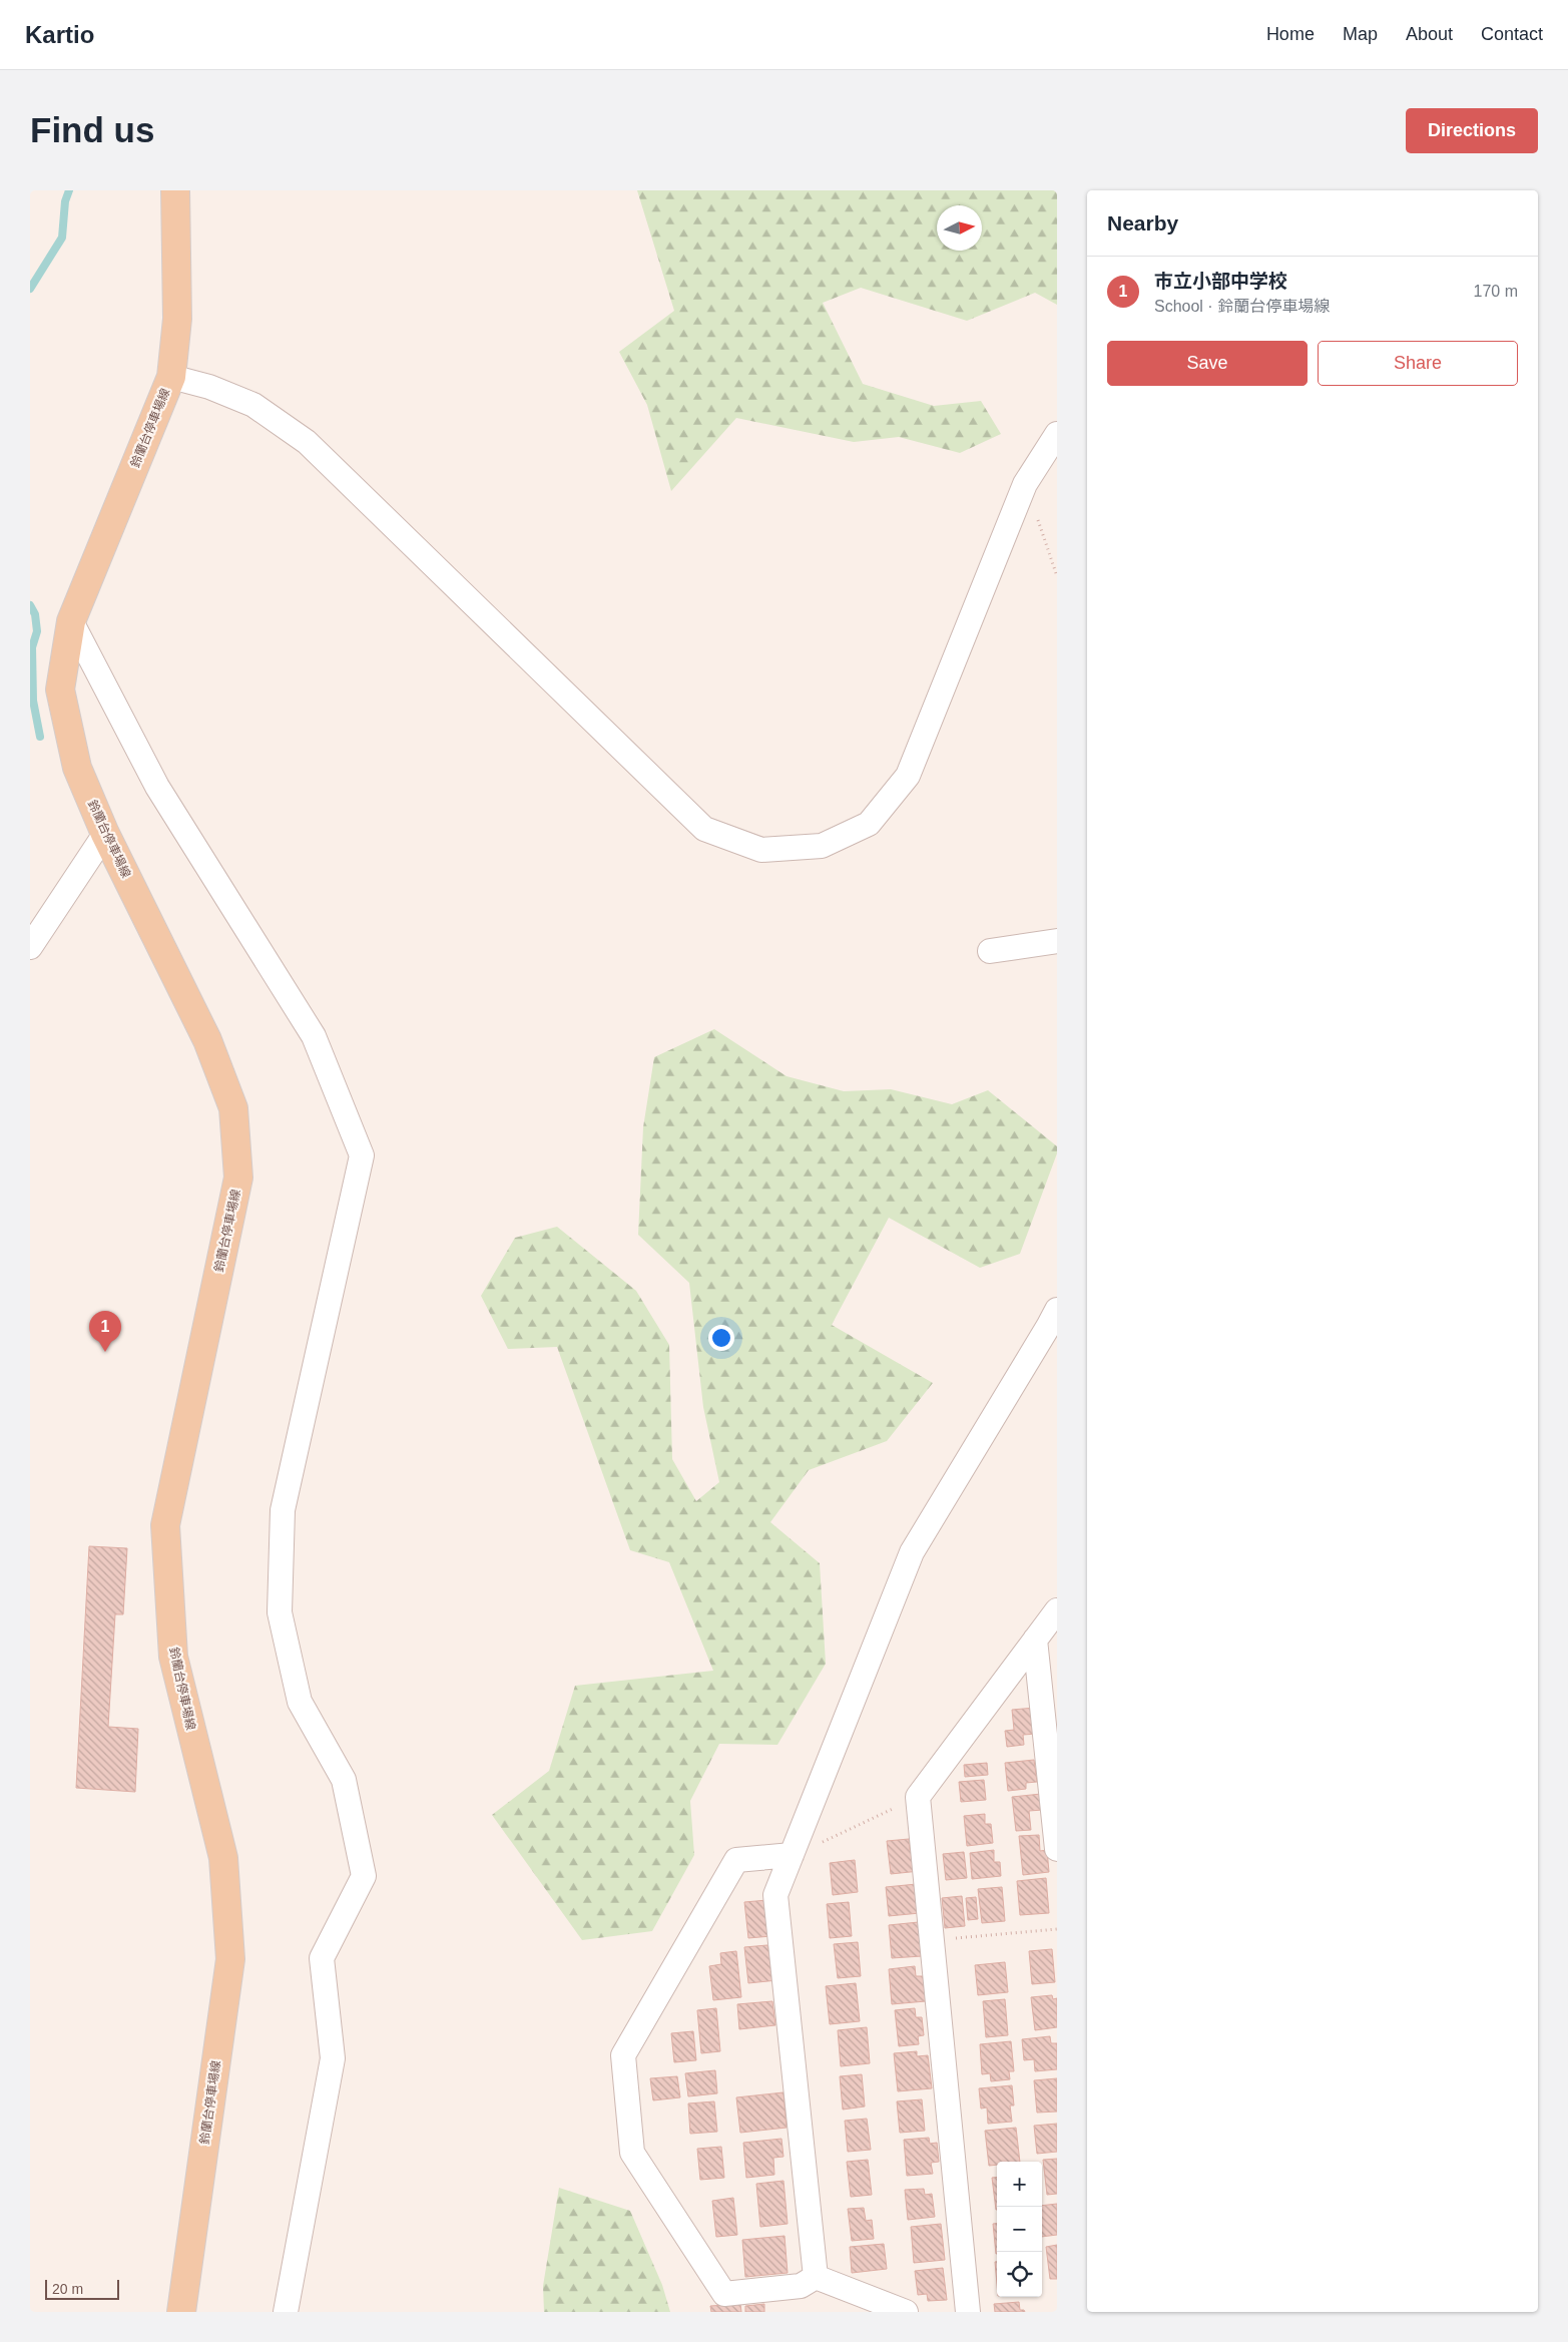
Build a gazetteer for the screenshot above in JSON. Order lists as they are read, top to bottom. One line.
{"streets":{"main road":["鈴蘭台停車場線"]},"scale_bar":"20 m","north":"right","page":{"header":"Kartio","nav":["Home","Map","About","Contact"],"buttons":["Directions",["Save","Share"]],"title":"Find us","heading":"Nearby","list":[{"mark":"1","name":"市立小部中学校","note":"School · 鈴蘭台停車場線","value":"170 m"}],"pins":"1","map_buttons":["+","−"],"scale":"20 m"}}
